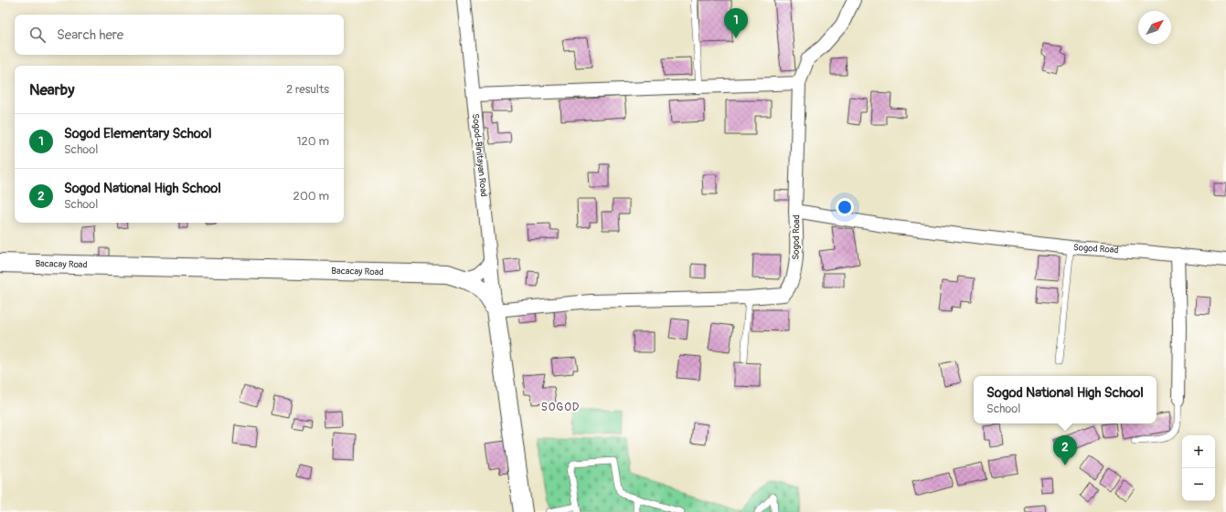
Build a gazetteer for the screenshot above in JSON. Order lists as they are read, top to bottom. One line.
{"streets":{"main road":["Bacacay Road"],"street":["Sogod-Binitayan Road","Sogod Road"]},"crossings":[["Sogod-Binitayan Road","Sogod Road"],["Sogod-Binitayan Road","Bacacay Road"],["Sogod Road","Bacacay Road"]],"districts":["SOGOD"],"north":"top right","page":{"pins":["1","2"],"search":"Search here","heading":["Nearby","2 results"],"list":[{"mark":"1","name":"Sogod Elementary School","note":"School","value":"120 m"},{"mark":"2","name":"Sogod National High School","note":"School","value":"200 m"}],"popup":["Sogod National High School","School"],"map_buttons":["+","−"]}}
